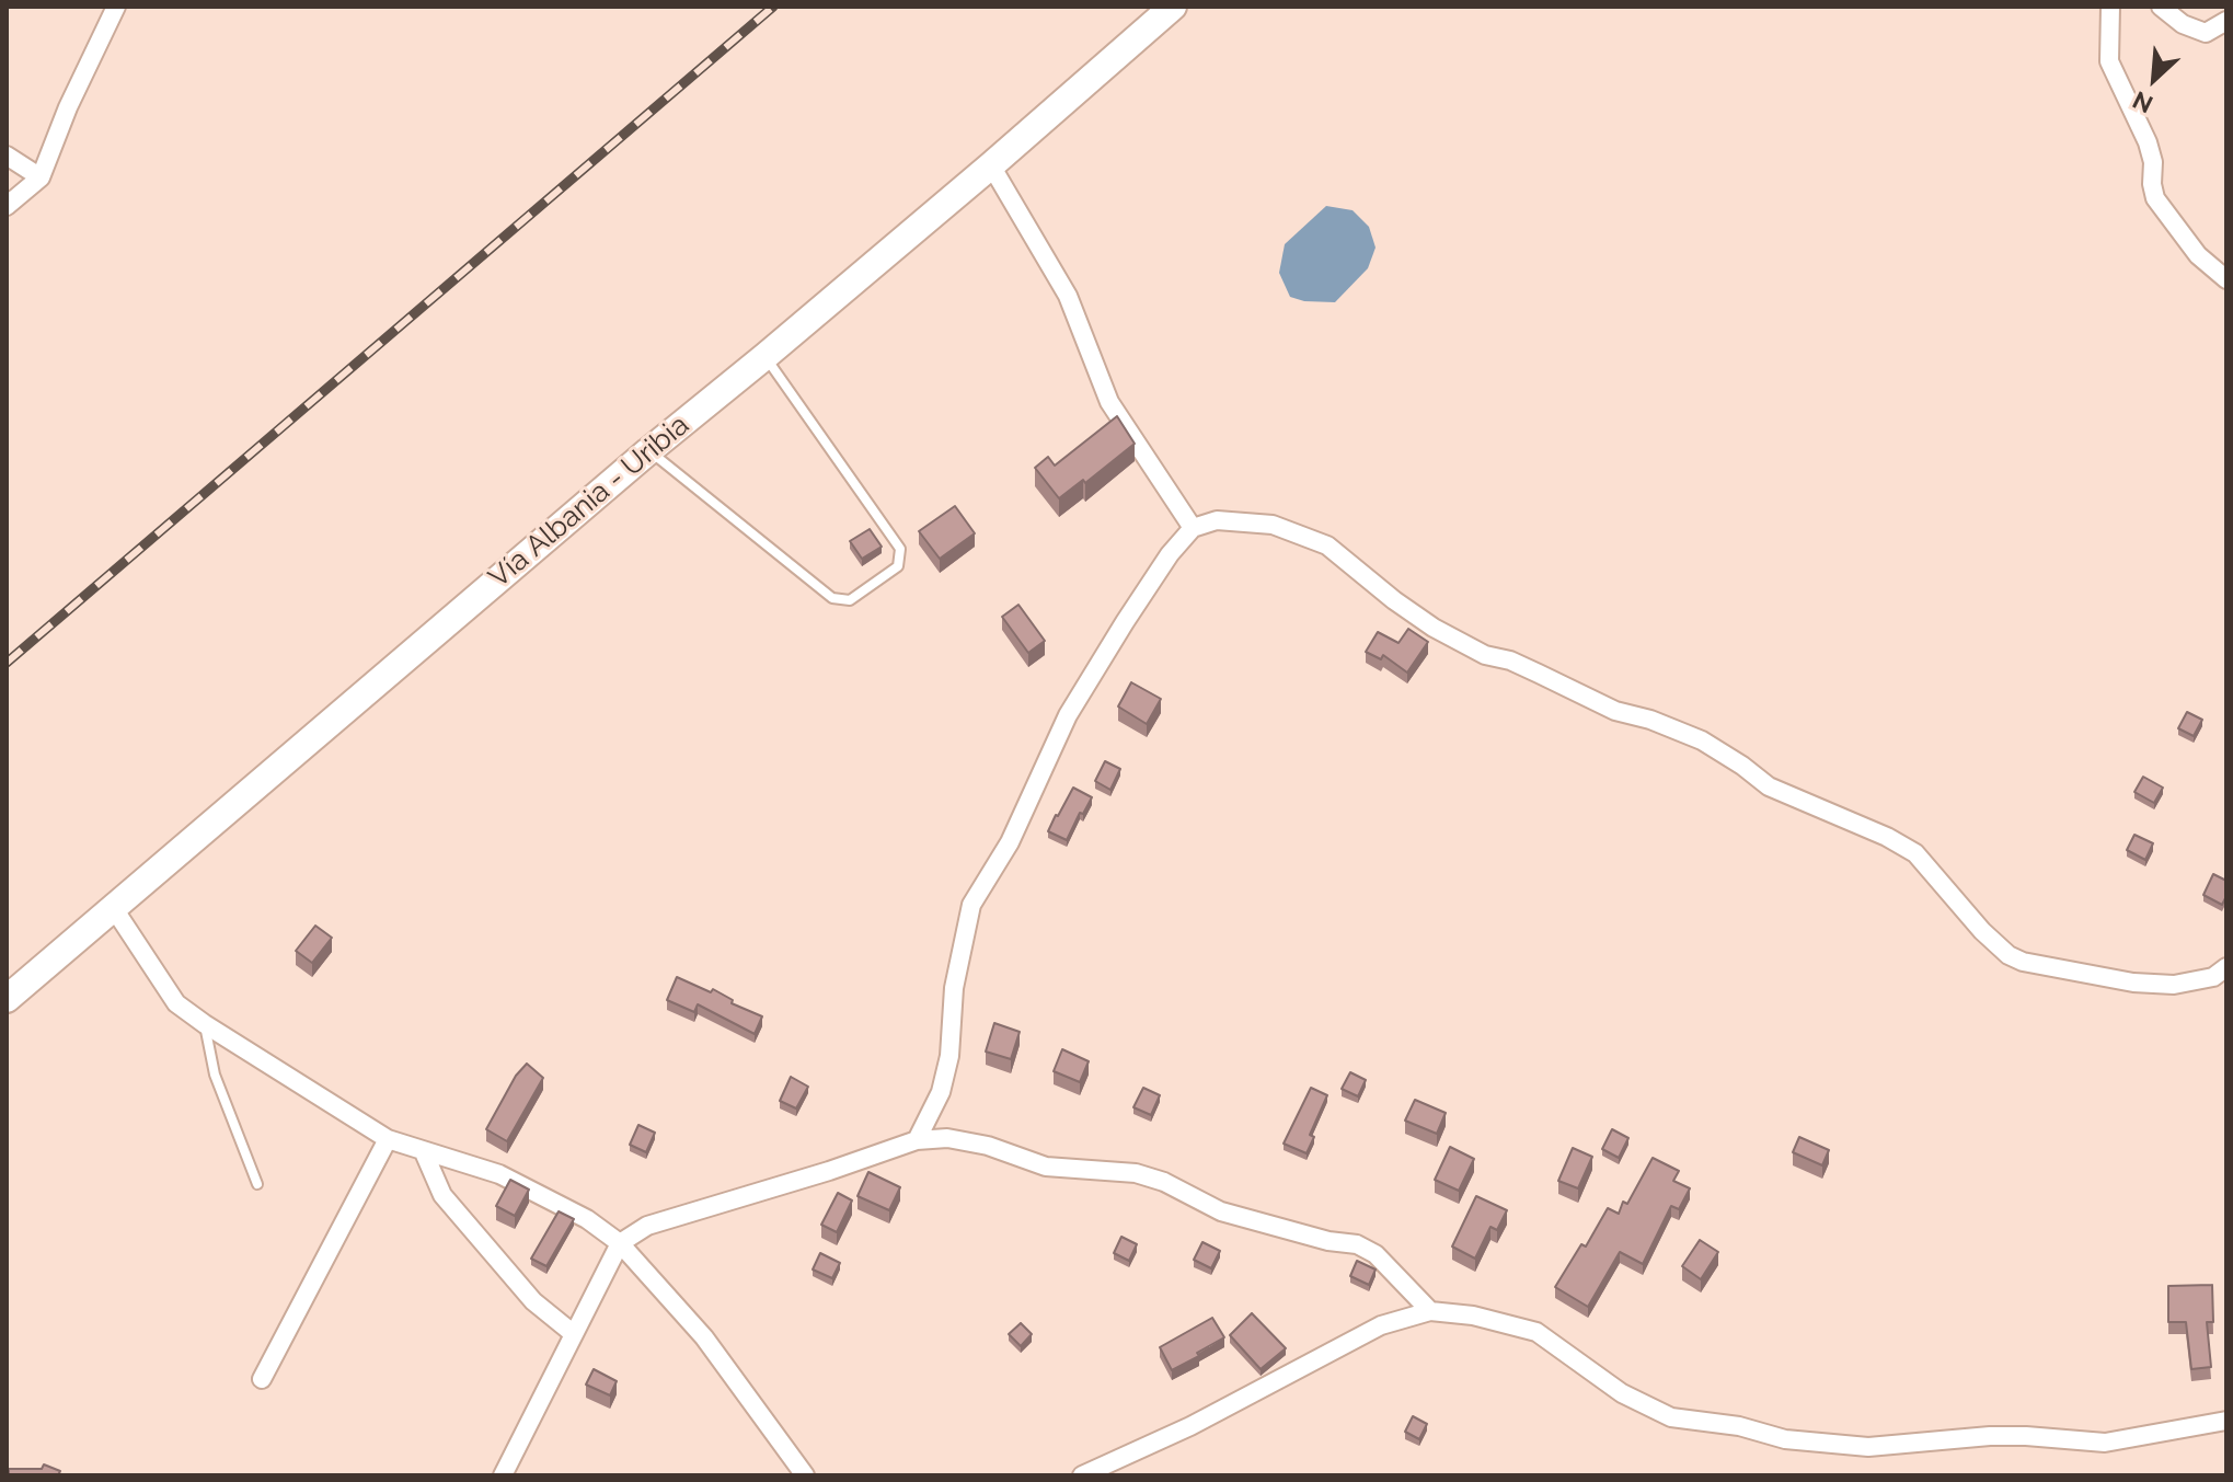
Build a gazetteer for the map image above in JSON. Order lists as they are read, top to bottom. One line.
{"streets":{"main road":["Vía Albania - Uribia"]},"north":"bottom left"}
